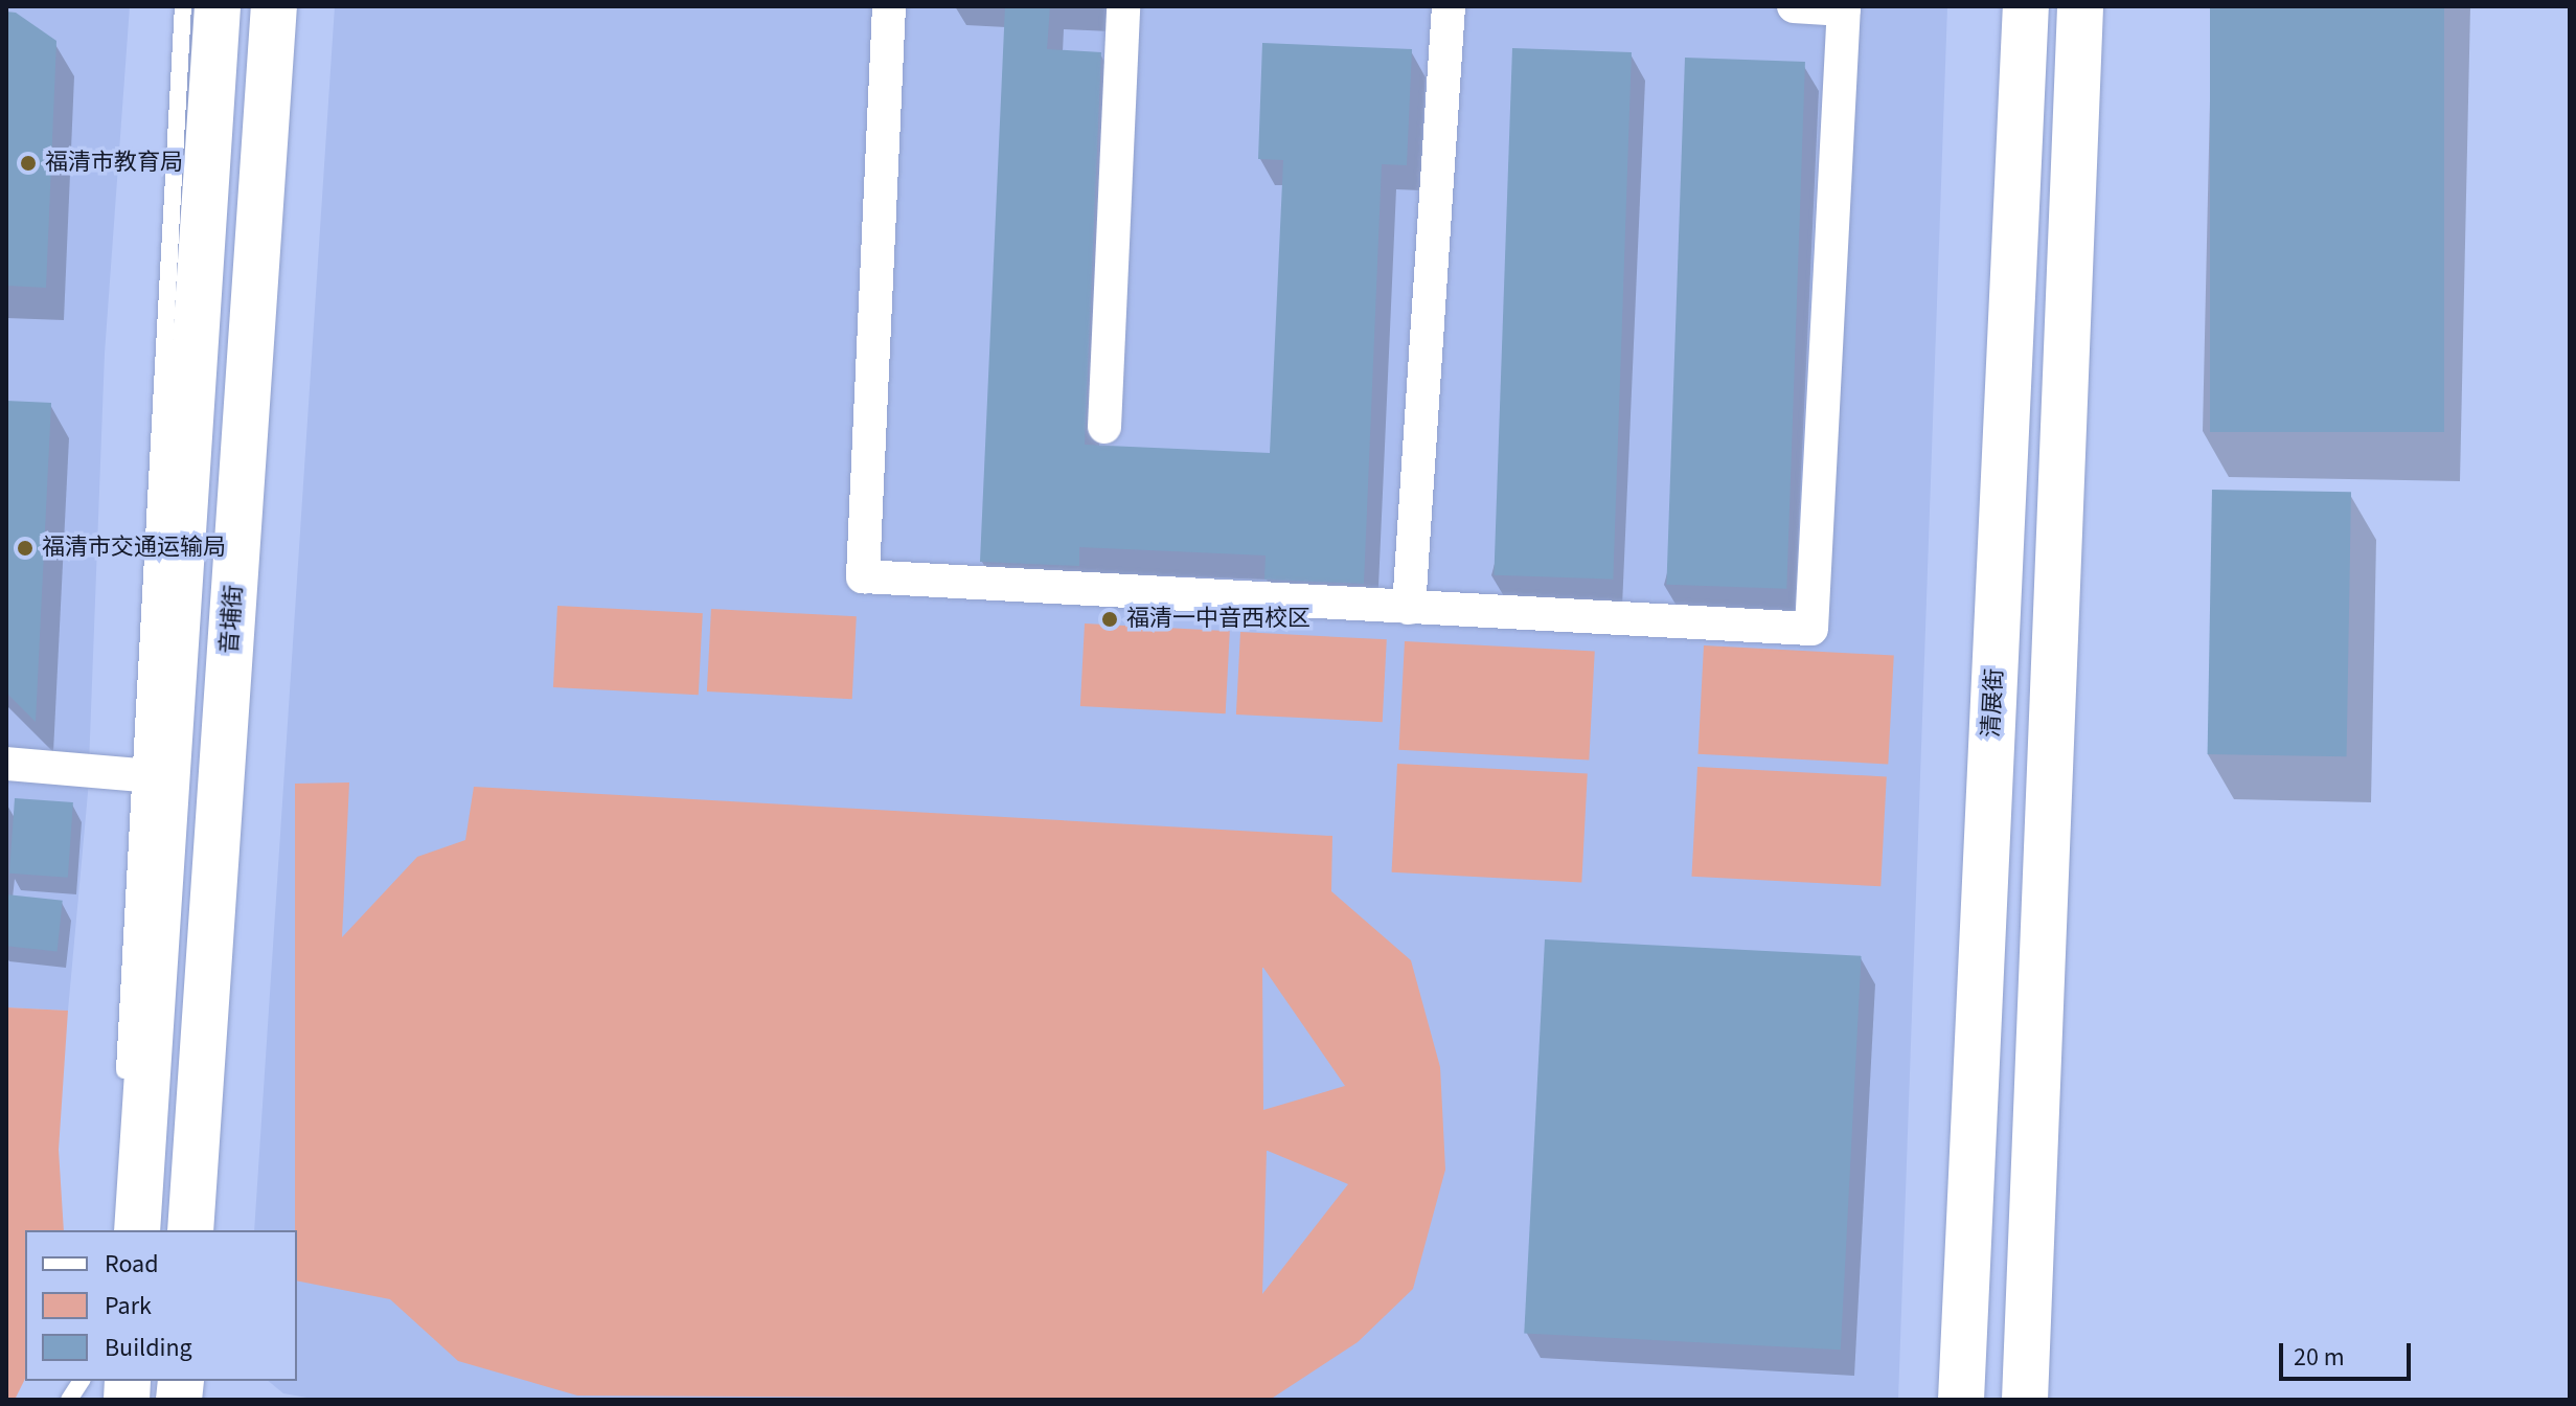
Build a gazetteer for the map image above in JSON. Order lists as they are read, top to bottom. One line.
{"streets":{"street":["音埔街","清展街"]},"places":["福清市教育局","福清市交通运输局","福清一中音西校区"],"legend":["Road","Park","Building"],"scale_bar":"20 m"}
